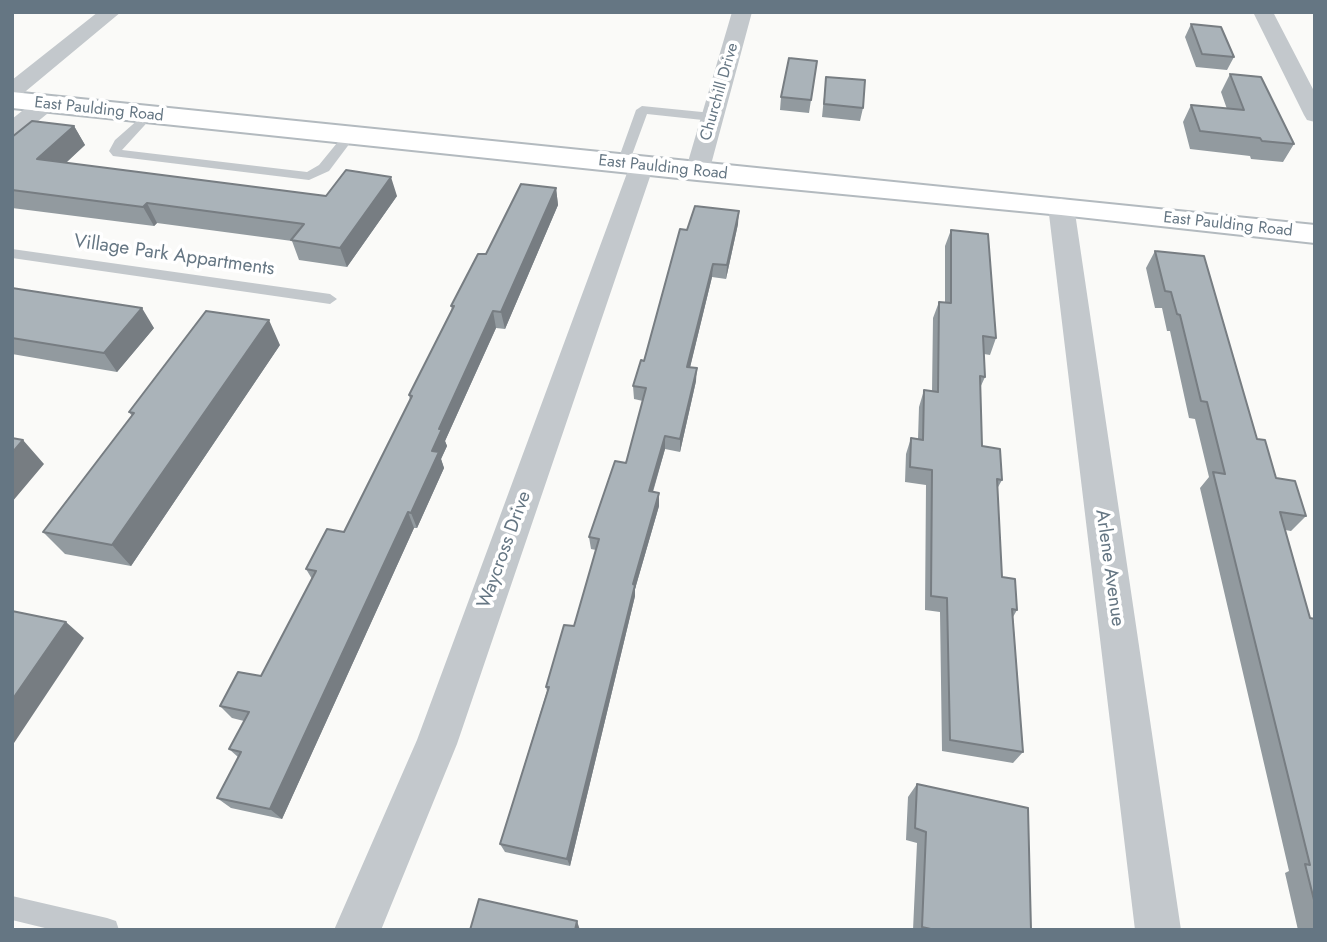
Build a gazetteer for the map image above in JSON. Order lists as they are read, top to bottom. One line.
{"streets":{"main road":["East Paulding Road"],"street":["Churchill Drive","Waycross Drive","Arlene Avenue"],"lane":["Village Park Appartments"]},"crossings":[["Churchill Drive","East Paulding Road"],["East Paulding Road","Waycross Drive"],["East Paulding Road","Arlene Avenue"]]}
